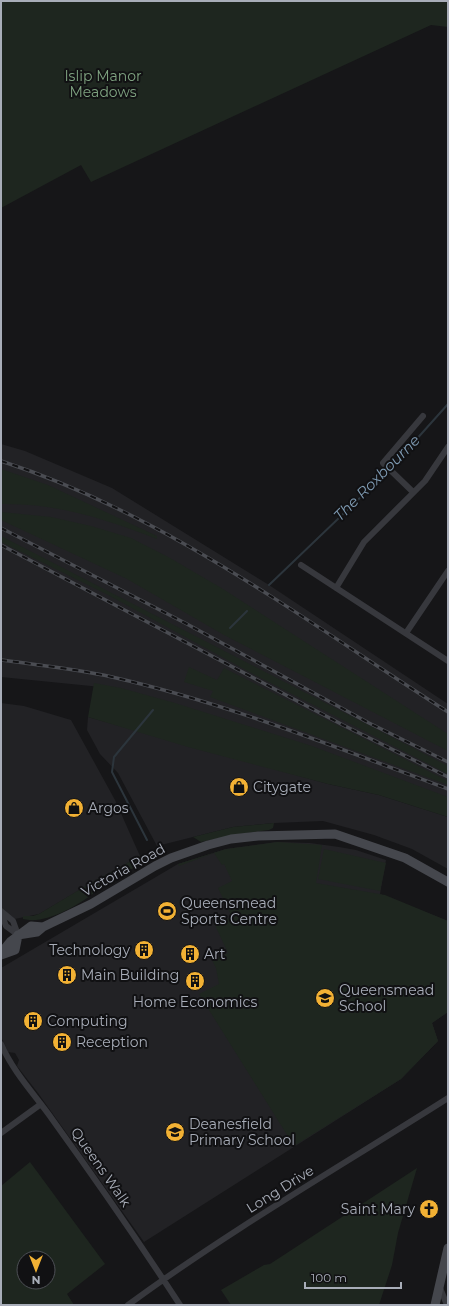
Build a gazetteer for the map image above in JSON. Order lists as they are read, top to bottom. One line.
{"streets":{"street":["Victoria Road","Queens Walk","Long Drive"]},"crossings":[["Queens Walk","Long Drive"]],"water":["The Roxbourne"],"parks":["Islip Manor Meadows"],"places":{"shop":["Citygate","Argos"],"sports":["Queensmead Sports Centre"],"building":["Technology","Art","Main Building","Home Economics","Computing","Reception"],"school or university":["Queensmead School","Deanesfield Primary School"],"church":["Saint Mary"]},"scale_bar":"100 m","north":"bottom"}
